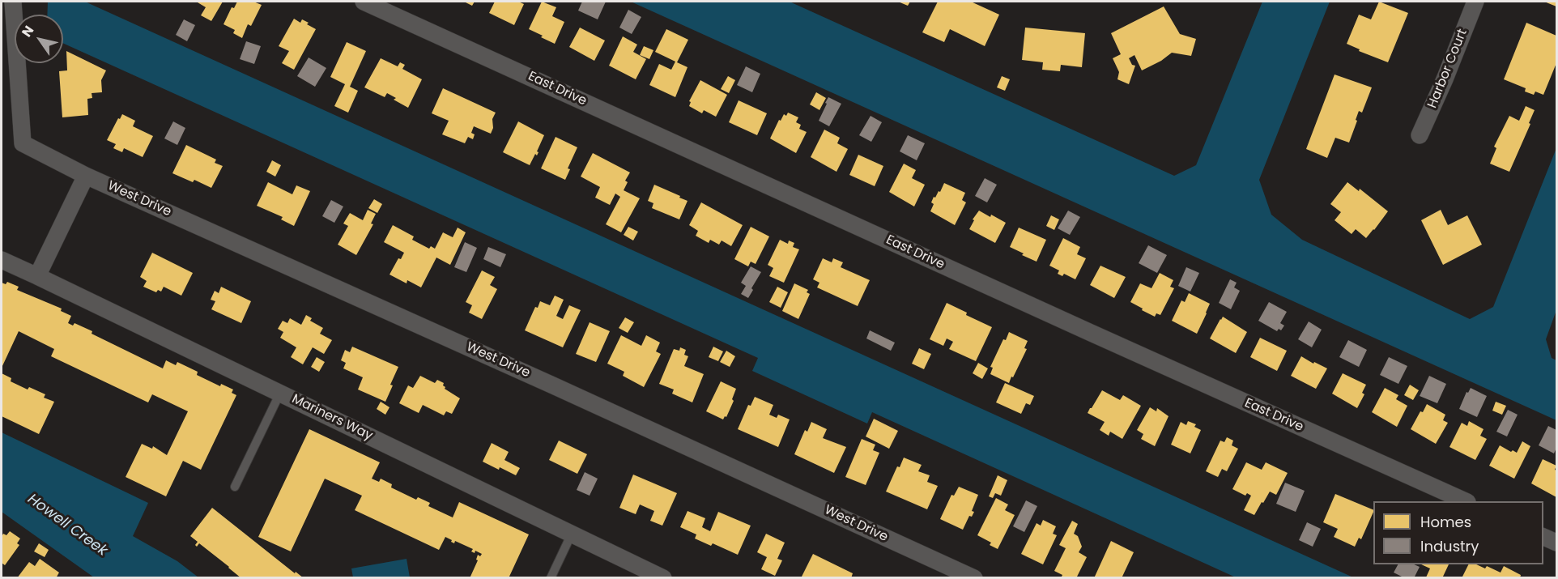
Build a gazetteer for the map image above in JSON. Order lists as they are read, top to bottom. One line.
{"streets":{"street":["Harbor Court","East Drive","West Drive","Mariners Way"]},"water":["Howell Creek"],"legend":["Homes","Industry"],"north":"top left"}
